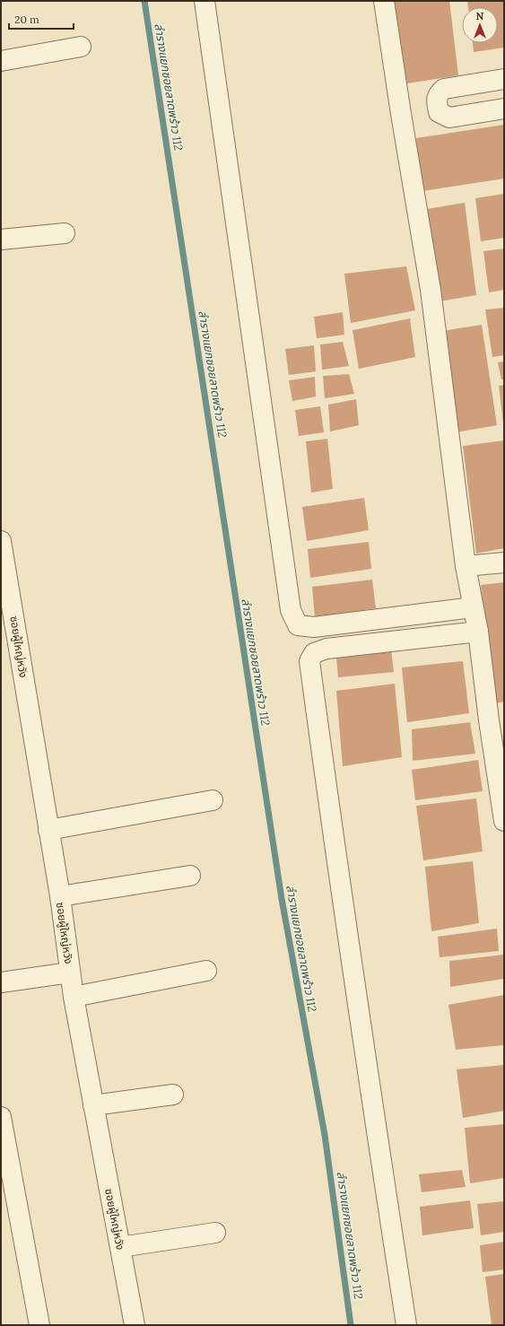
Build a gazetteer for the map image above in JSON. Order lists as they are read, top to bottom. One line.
{"streets":{"street":["ซอยผู้ใหญ่หวัง"]},"water":["ลำรางแยกซอยลาดพร้าว 112"],"scale_bar":"20 m","north":"top"}
